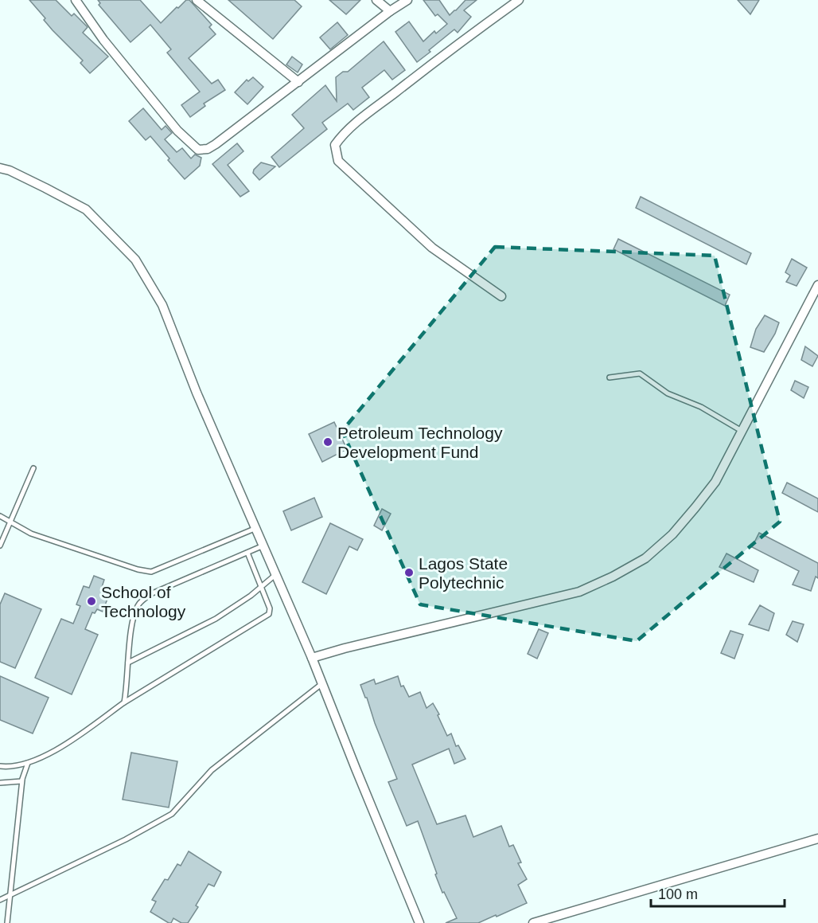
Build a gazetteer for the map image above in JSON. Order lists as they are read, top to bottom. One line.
{"places":["Petroleum Technology Development Fund","Lagos State Polytechnic","School of Technology"],"scale_bar":"100 m"}
